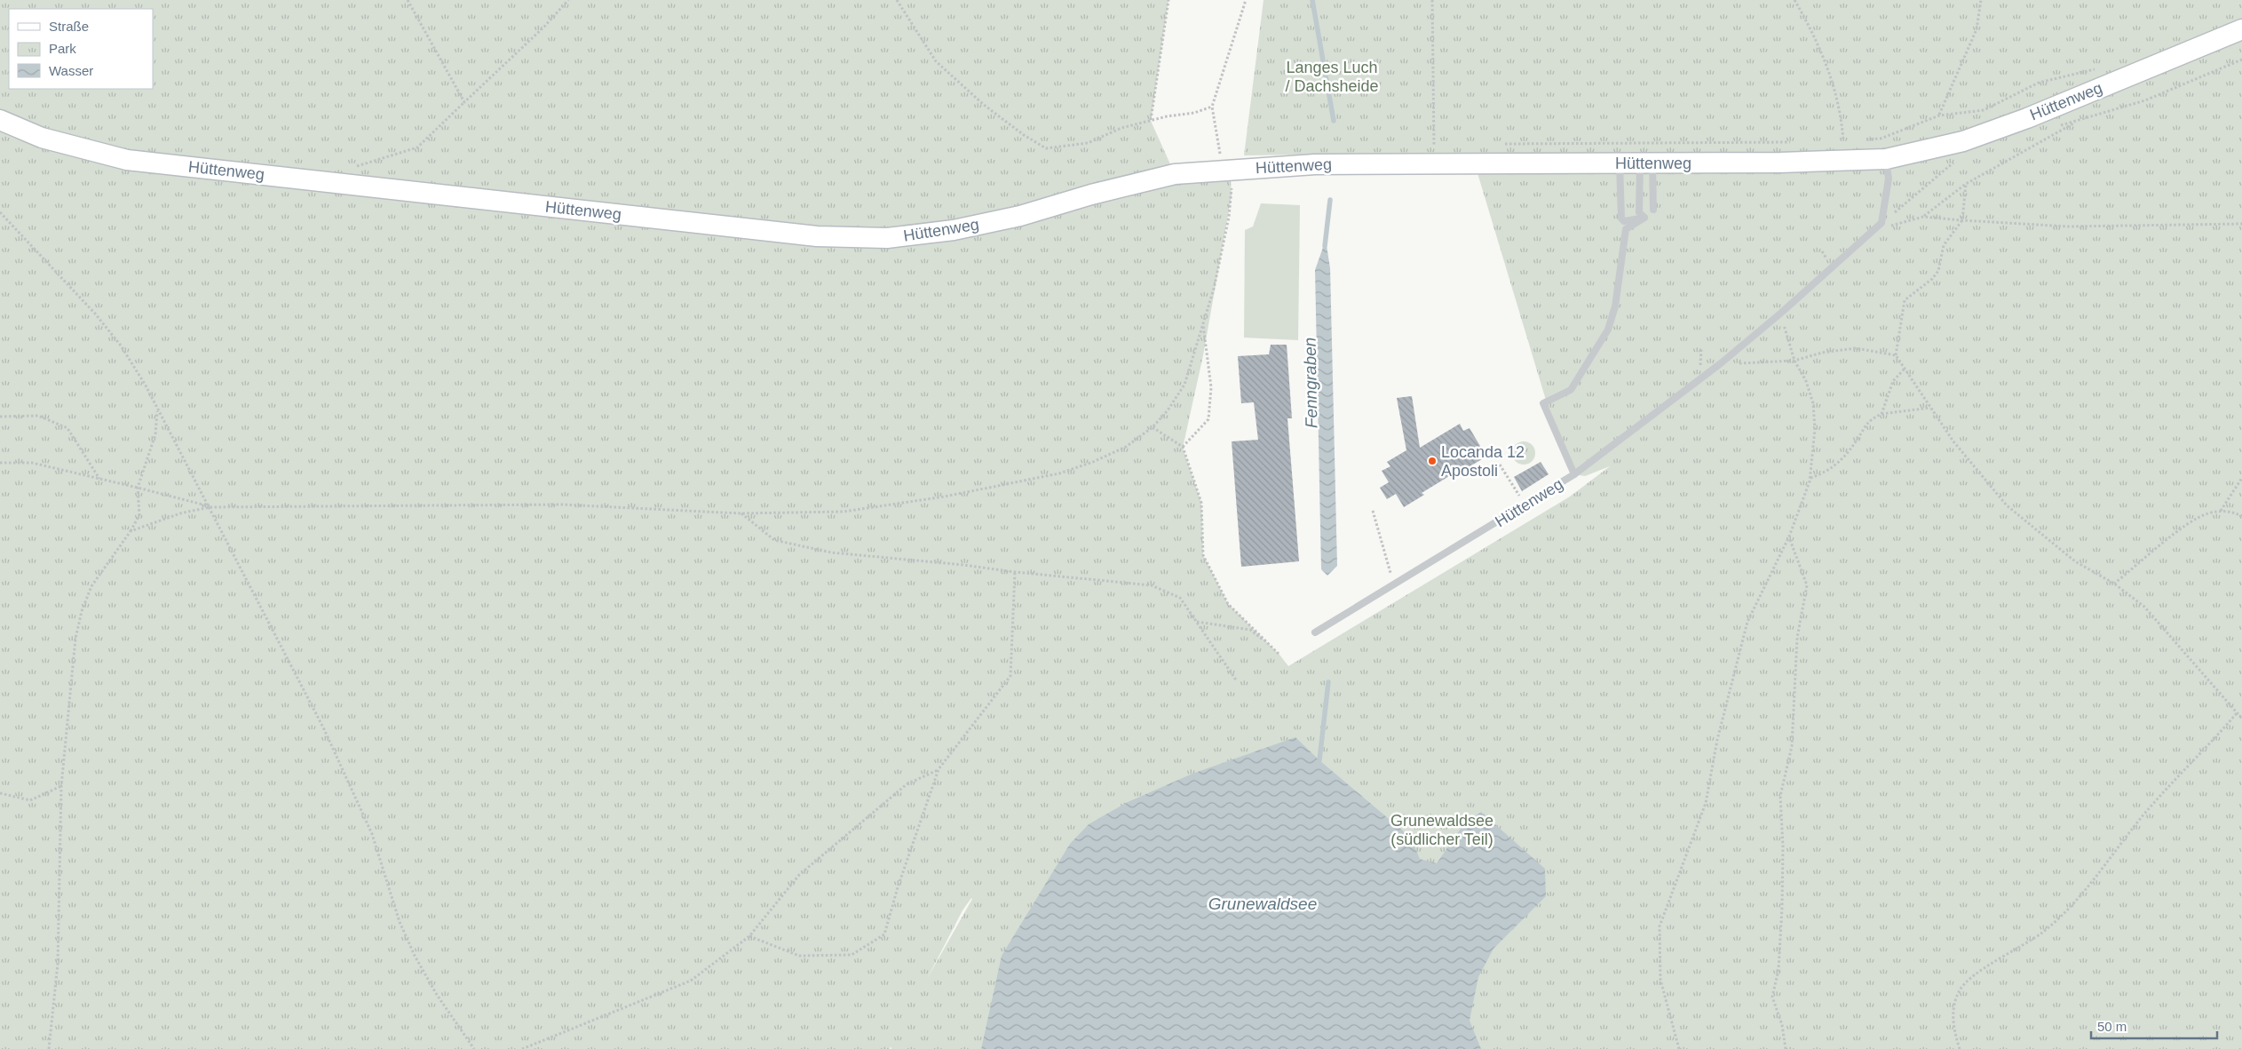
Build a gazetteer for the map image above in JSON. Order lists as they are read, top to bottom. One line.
{"streets":{"main road":["Hüttenweg"]},"water":["Fenngraben","Grunewaldsee"],"parks":["Langes Luch / Dachsheide","Grunewaldsee (südlicher Teil)"],"places":["Locanda 12 Apostoli"],"legend":["Straße","Park","Wasser"],"scale_bar":"50 m"}
